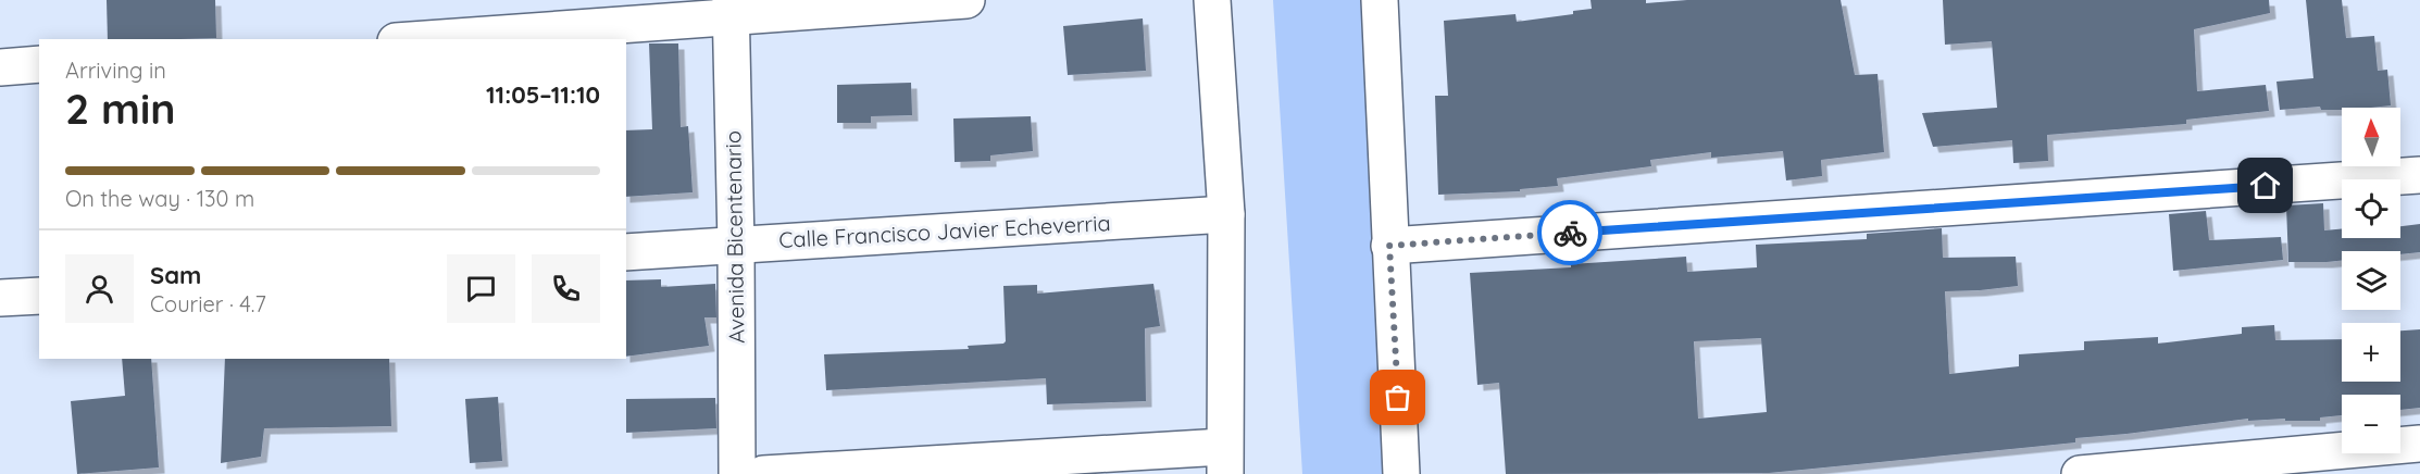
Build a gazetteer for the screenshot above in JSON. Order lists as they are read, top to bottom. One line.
{"streets":{"street":["Calle Francisco Javier Echeverria","Avenida Bicentenario"]},"crossings":[["Calle Francisco Javier Echeverria","Avenida Bicentenario"]],"north":"top","page":{"heading":["2 min","Arriving in","11:05–11:10"],"panel":["Sam","Courier · 4.7"],"map_buttons":["+","−"],"bar":"On the way · 130 m"}}
